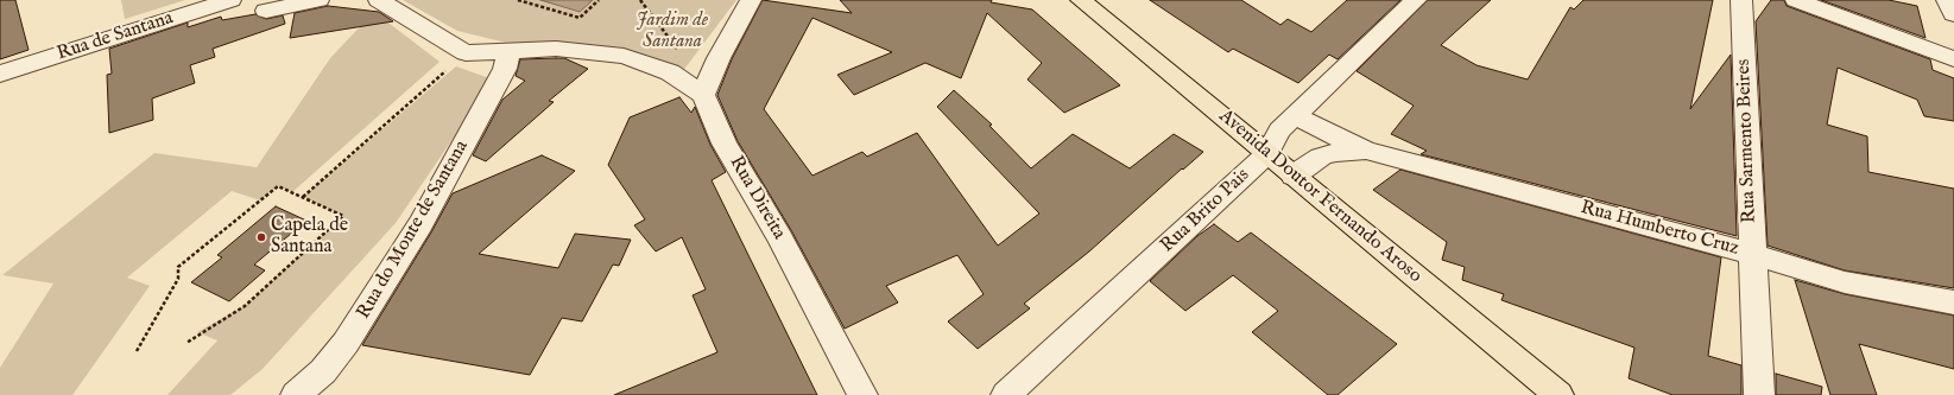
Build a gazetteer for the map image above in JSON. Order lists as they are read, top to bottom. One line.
{"streets":{"main road":["Avenida Doutor Fernando Aroso"],"street":["Rua de Santana","Rua Sarmento Beires","Rua Direita","Rua Brito Pais","Rua Humberto Cruz","Rua do Monte de Santana"]},"crossings":[["Rua Sarmento Beires","Rua Humberto Cruz"],["Avenida Doutor Fernando Aroso","Rua Brito Pais"],["Avenida Doutor Fernando Aroso","Rua Humberto Cruz"],["Rua Brito Pais","Rua Humberto Cruz"]],"parks":["Jardim de Santana"],"places":["Capela de Santana"]}
